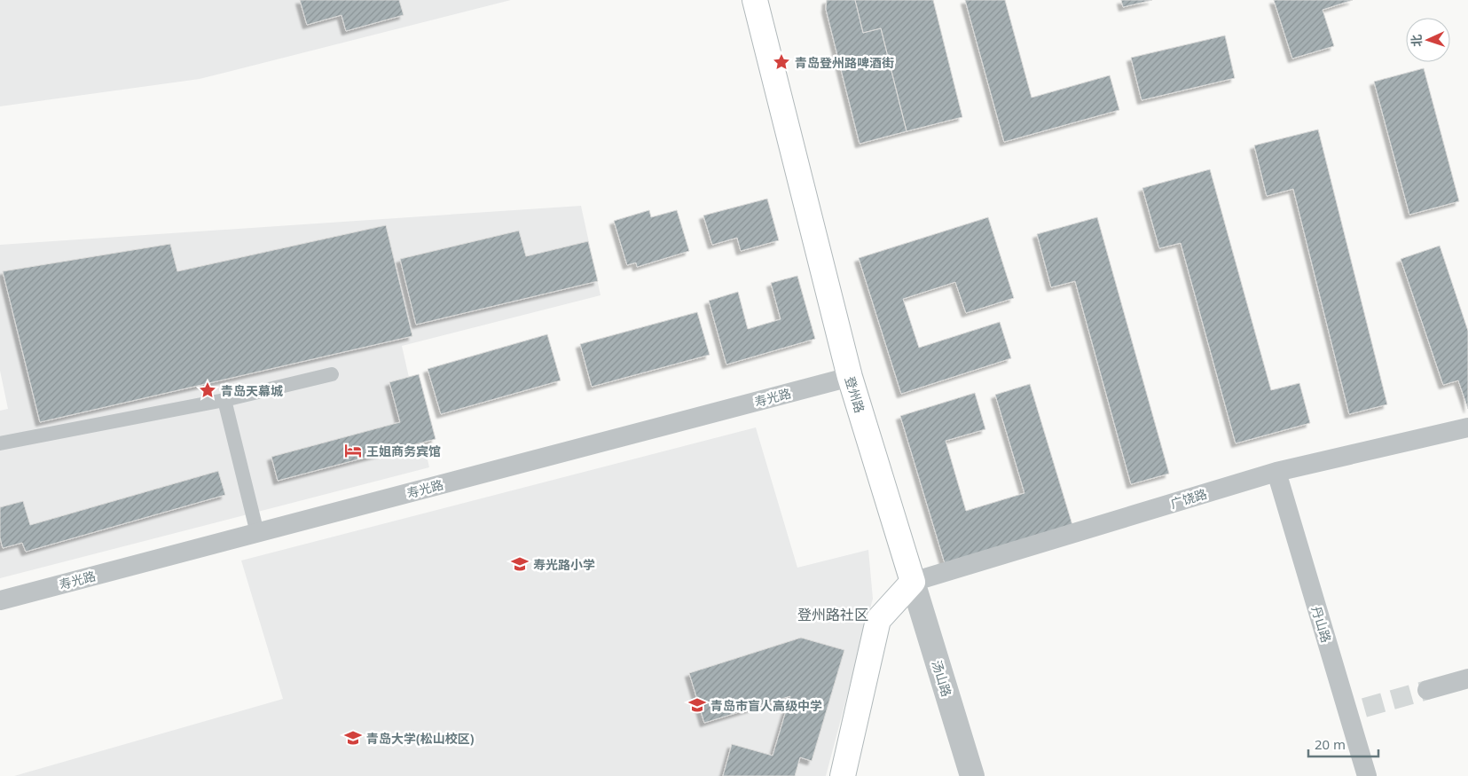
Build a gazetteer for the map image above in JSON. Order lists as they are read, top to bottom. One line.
{"streets":{"main road":["登州路"],"street":["寿光路","广饶路","丹山路","汤山路"]},"crossings":[["登州路","寿光路"],["登州路","广饶路"],["登州路","汤山路"],["广饶路","丹山路"],["广饶路","汤山路"]],"districts":["登州路社区"],"places":{"place":["青岛登州路啤酒街","青岛天幕城"],"hotel":["王姐商务宾馆"],"school or university":["寿光路小学","青岛市盲人高级中学","青岛大学(松山校区)"]},"scale_bar":"20 m","north":"left"}
